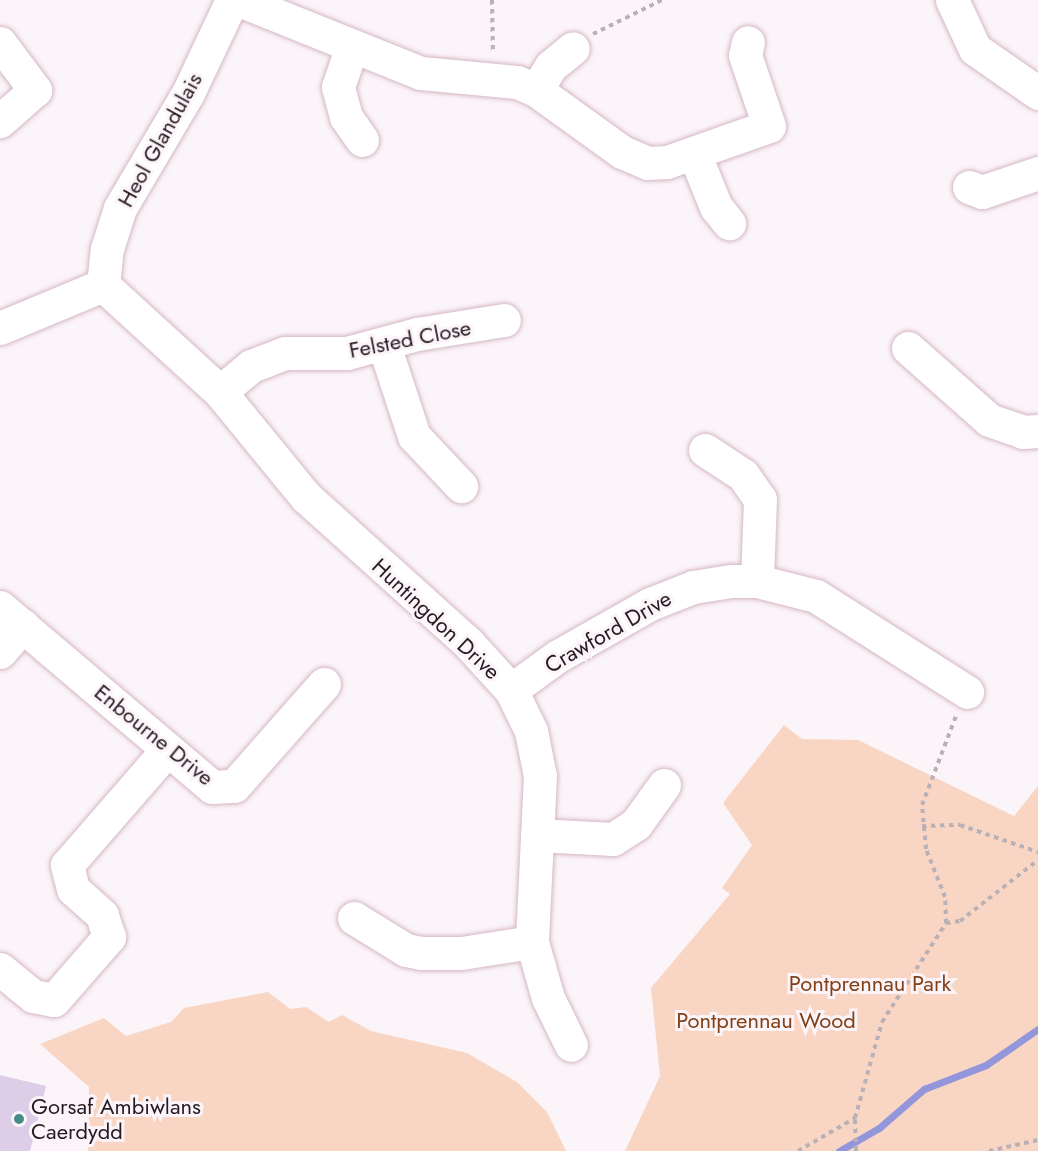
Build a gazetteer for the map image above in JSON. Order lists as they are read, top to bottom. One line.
{"streets":{"street":["Heol Glandulais","Felsted Close","Huntingdon Drive","Crawford Drive","Enbourne Drive"]},"crossings":[["Heol Glandulais","Huntingdon Drive"],["Felsted Close","Huntingdon Drive"],["Huntingdon Drive","Crawford Drive"]],"parks":["Pontprennau Park","Pontprennau Wood"],"places":["Gorsaf Ambiwlans Caerdydd"]}
